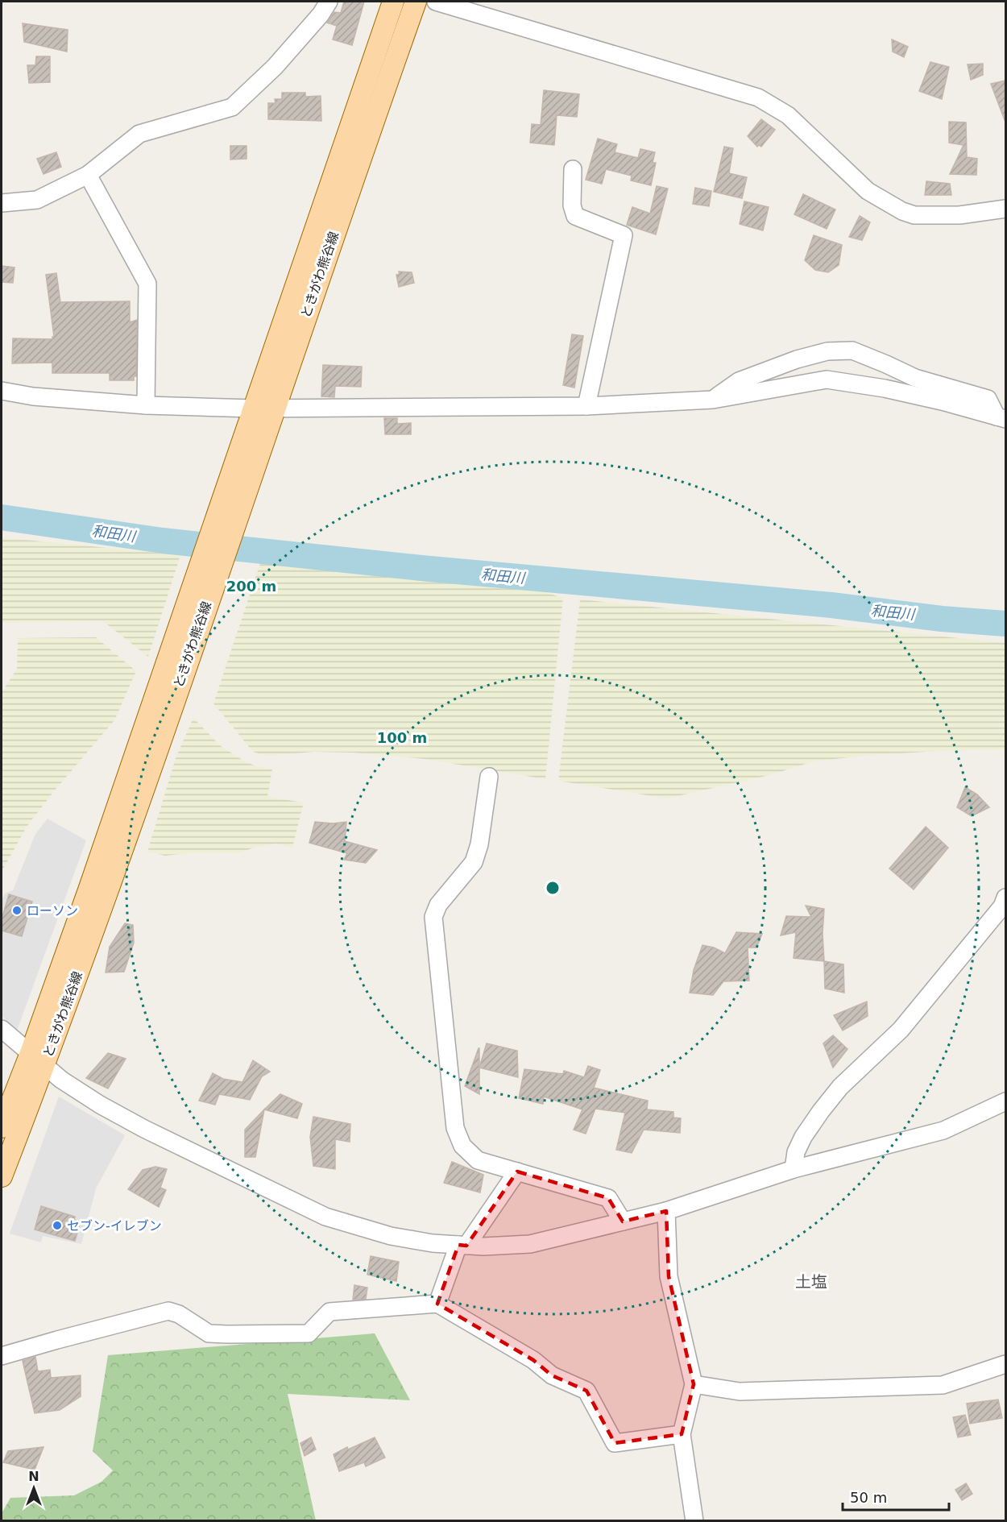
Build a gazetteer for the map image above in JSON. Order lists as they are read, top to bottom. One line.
{"streets":{"main road":["ときがわ熊谷線"]},"districts":["土塩"],"water":["和田川"],"places":["ローソン","セブン-イレブン"],"scale_bar":"50 m","north":"top","rings":["200 m","100 m"]}
